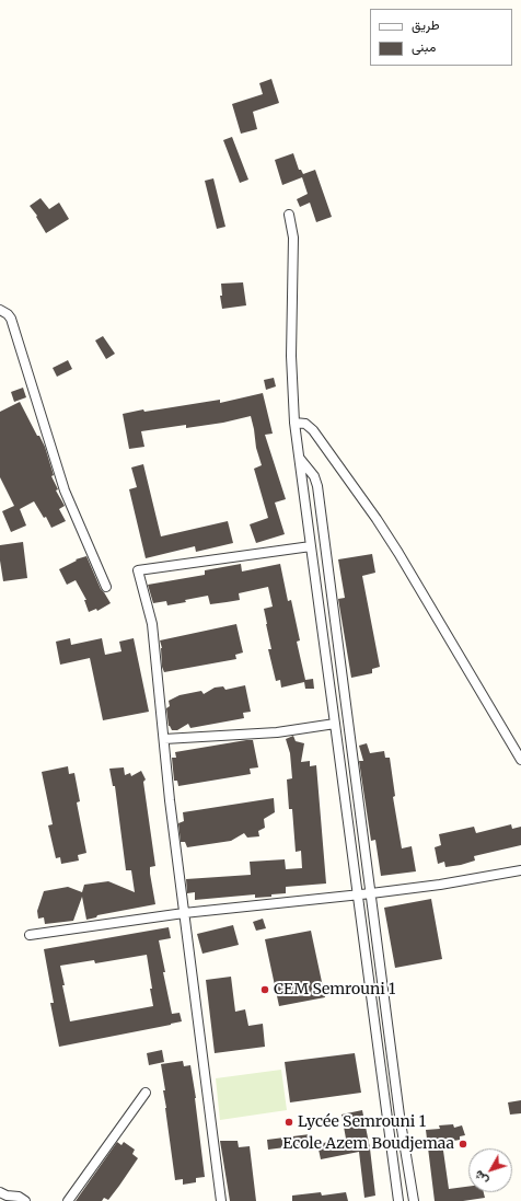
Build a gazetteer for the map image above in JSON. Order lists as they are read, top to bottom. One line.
{"places":["CEM Semrouni 1","Lycée Semrouni 1","Ecole Azem Boudjemaa"],"legend":["طريق","مبنى"],"north":"bottom left"}
